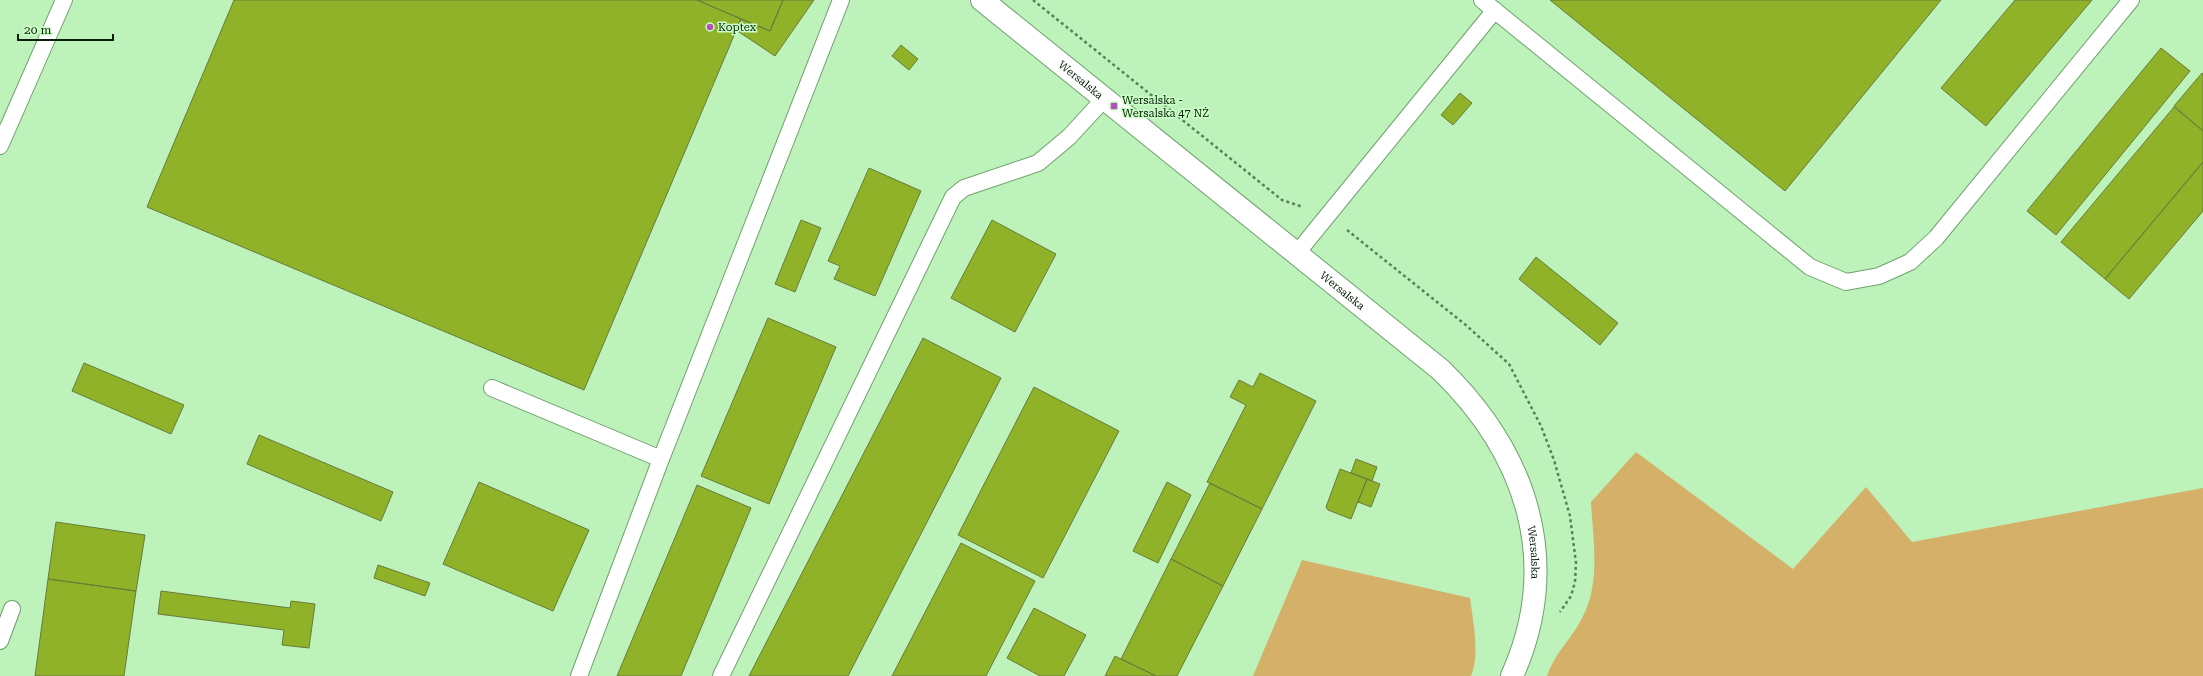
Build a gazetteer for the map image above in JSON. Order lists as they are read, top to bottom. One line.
{"streets":{"street":["Wersalska"]},"places":{"other":["Koptex"],"transit":["Wersalska - Wersalska 47 NŻ"]},"scale_bar":"20 m"}
